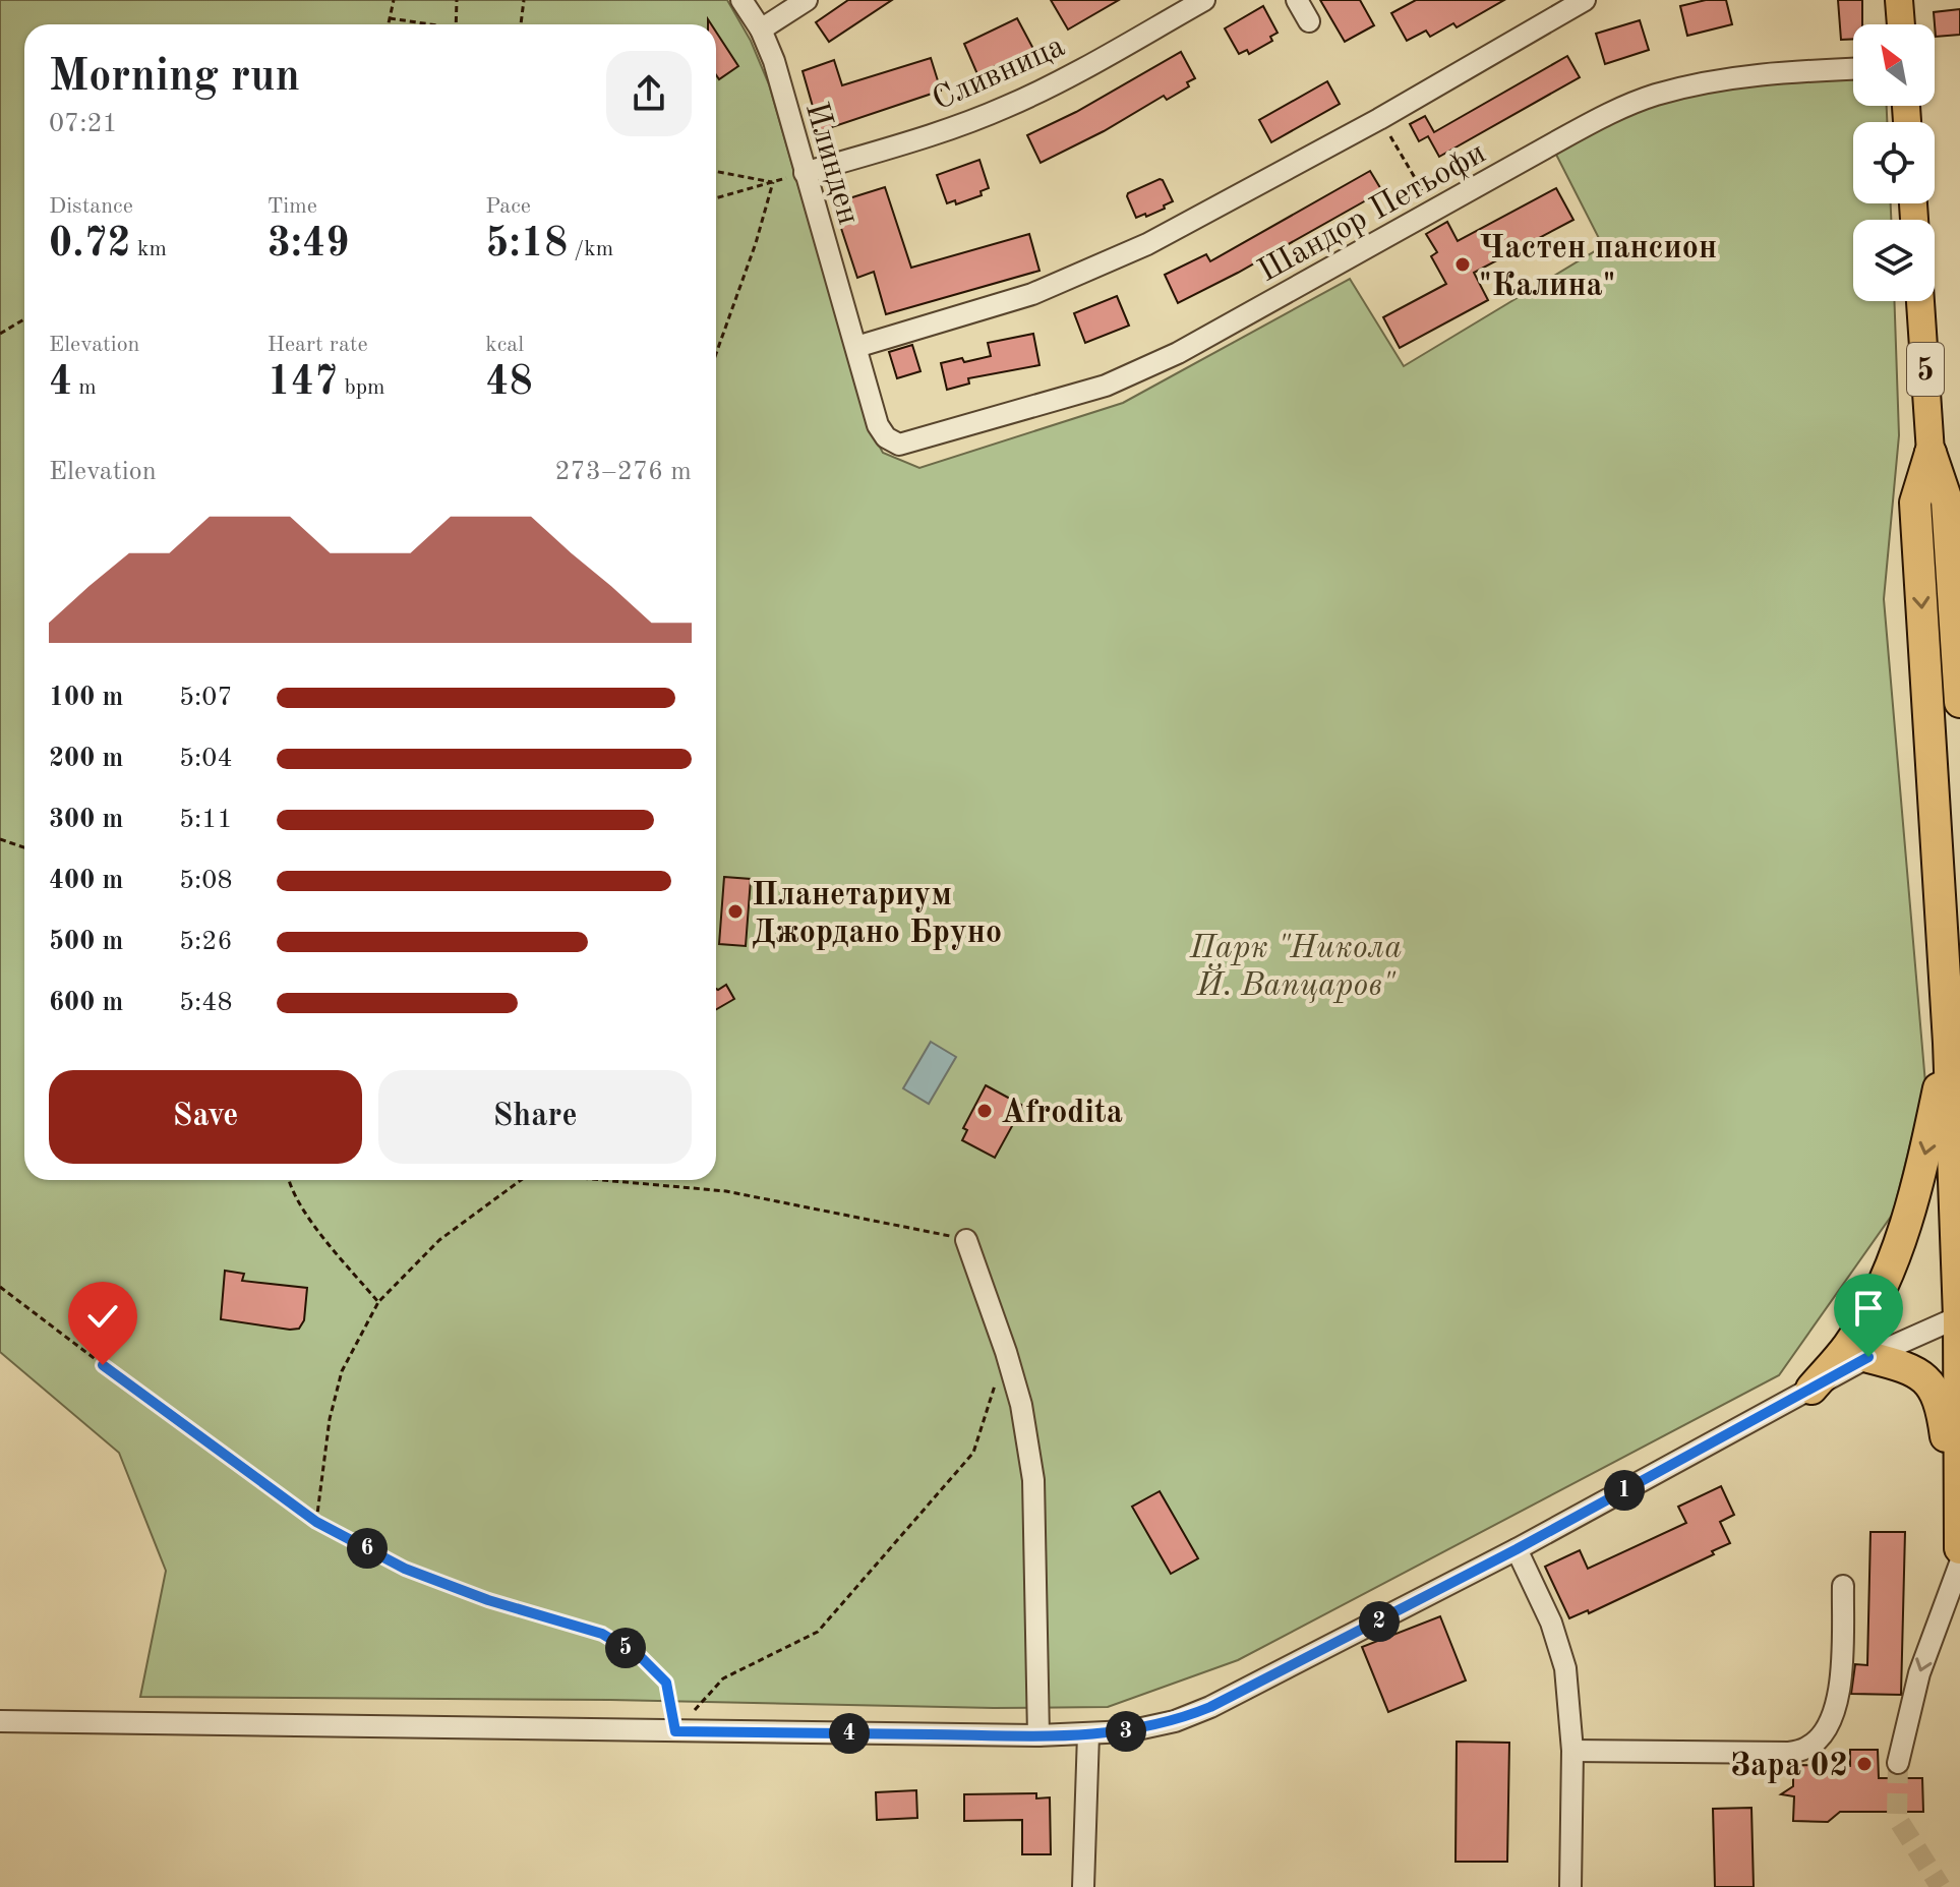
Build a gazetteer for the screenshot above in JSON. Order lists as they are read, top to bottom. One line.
{"streets":{"highway":["5"],"street":["Сливница","Илинден","Шандор Петьофи"]},"crossings":[["Сливница","Илинден"],["Илинден","Шандор Петьофи"]],"parks":["Парк \"Никола Й. Вапцаров\""],"places":["Частен пансион \"Калина\"","Планетариум Джордано Бруно","Afrodita","Зара 02"],"north":"top left","page":{"heading":["Morning run","07:21"],"stats":[["Distance","0.72 km"],["Time","3:49"],["Pace","5:18 /km"],["Elevation","4 m"],["Heart rate","147 bpm"],["kcal","48"]],"chart":["Elevation","273–276 m"],"list":[{"name":"100 m","note":"5:07"},{"name":"200 m","note":"5:04"},{"name":"300 m","note":"5:11"},{"name":"400 m","note":"5:08"},{"name":"500 m","note":"5:26"},{"name":"600 m","note":"5:48"}],"buttons":["Save","Share"],"pins":["1","6","2","5","3","4"]}}
